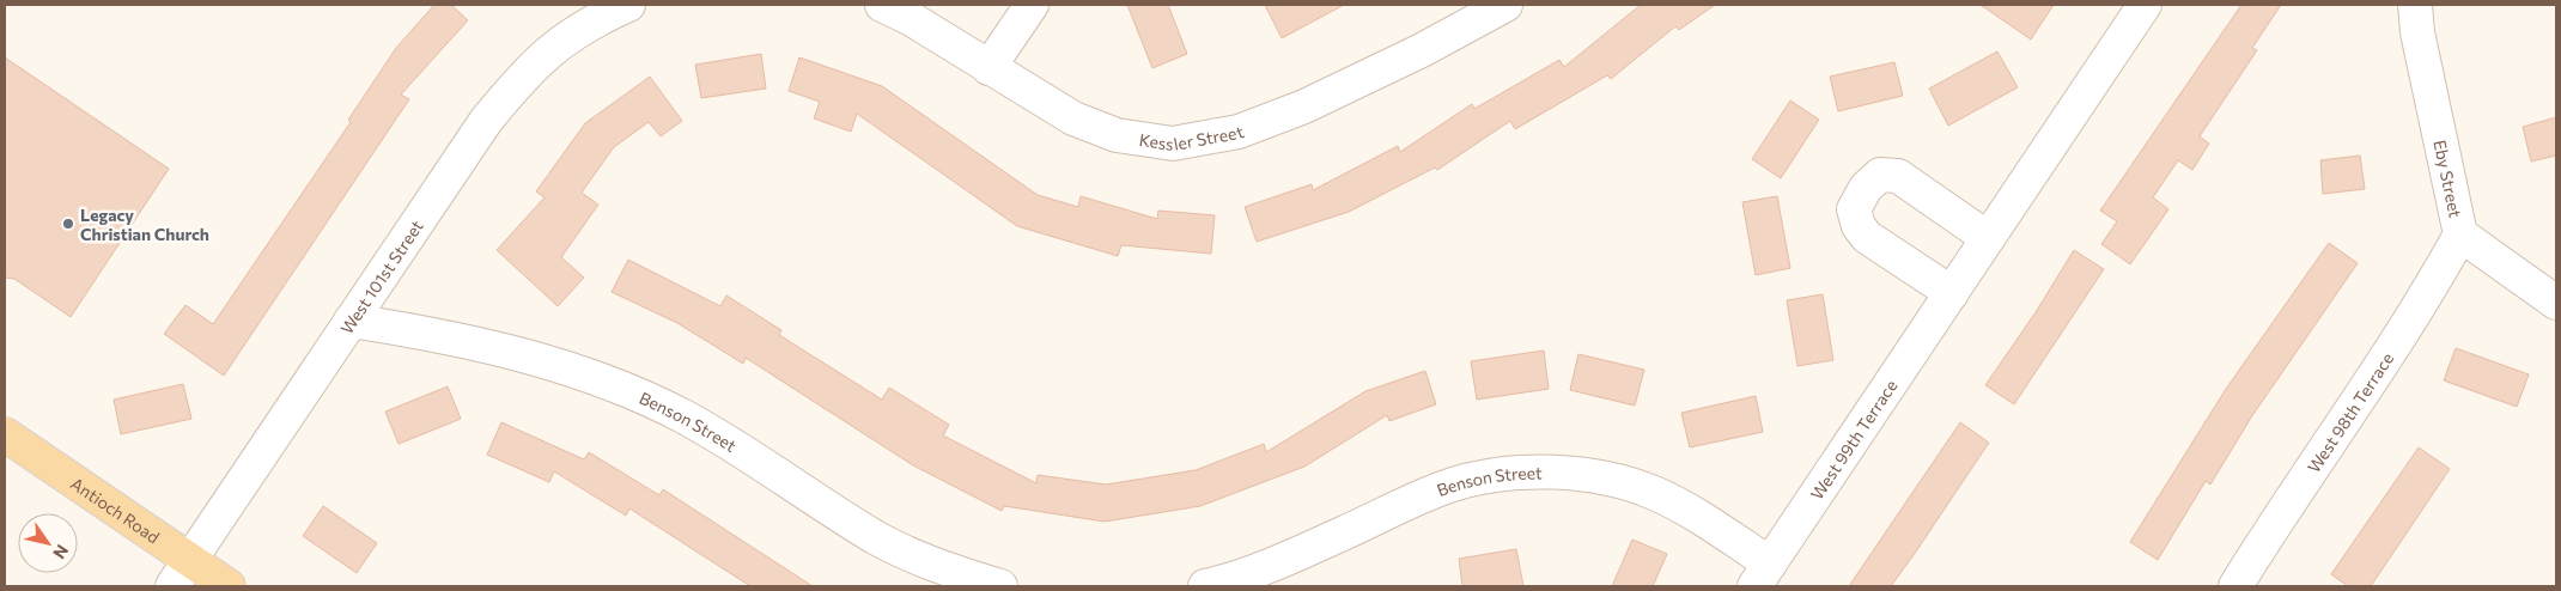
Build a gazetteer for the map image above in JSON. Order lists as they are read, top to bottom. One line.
{"streets":{"main road":["Antioch Road"],"street":["Kessler Street","Eby Street","West 101st Street","West 98th Terrace","Benson Street","West 99th Terrace"]},"crossings":[["Eby Street","West 98th Terrace"],["West 101st Street","Benson Street"],["West 101st Street","Antioch Road"],["Benson Street","West 99th Terrace"]],"places":["Legacy Christian Church"],"north":"bottom right"}
